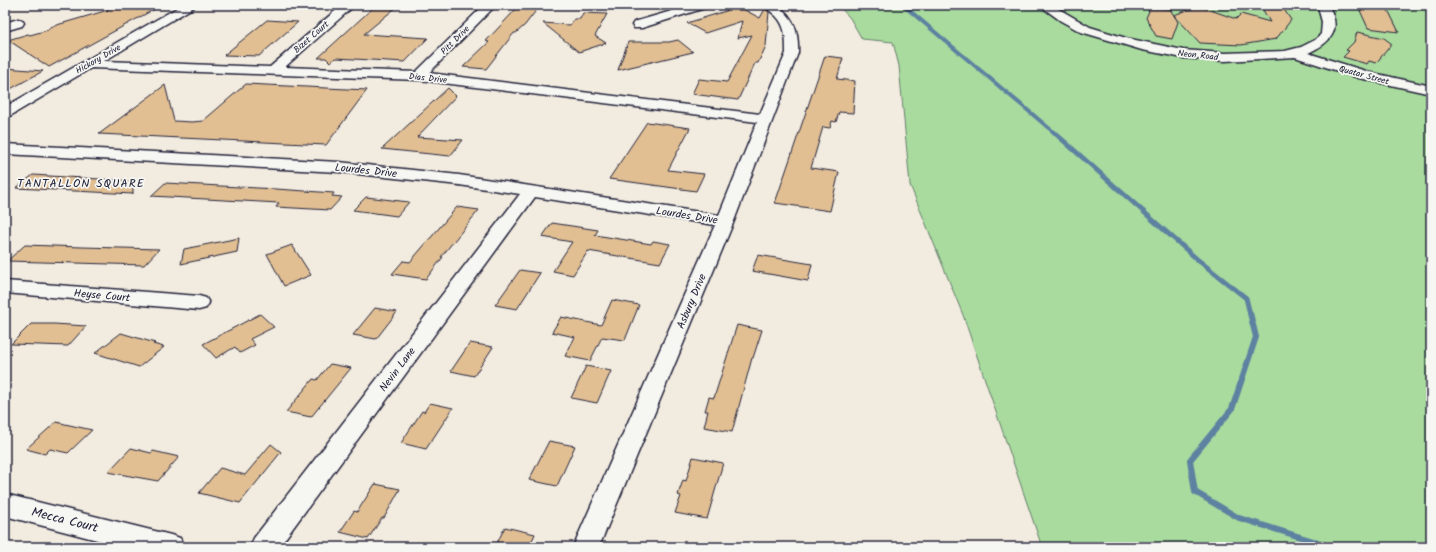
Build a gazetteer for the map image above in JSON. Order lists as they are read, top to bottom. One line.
{"streets":{"street":["Bizet Court","Pitt Drive","Neon Road","Hickory Drive","Quatar Street","Dias Drive","Lourdes Drive","Heyse Court","Asbury Drive","Nevin Lane","Mecca Court"]},"crossings":[["Bizet Court","Dias Drive"],["Pitt Drive","Dias Drive"],["Neon Road","Quatar Street"],["Hickory Drive","Dias Drive"],["Dias Drive","Asbury Drive"],["Lourdes Drive","Asbury Drive"],["Lourdes Drive","Nevin Lane"]],"districts":["TANTALLON SQUARE"]}
